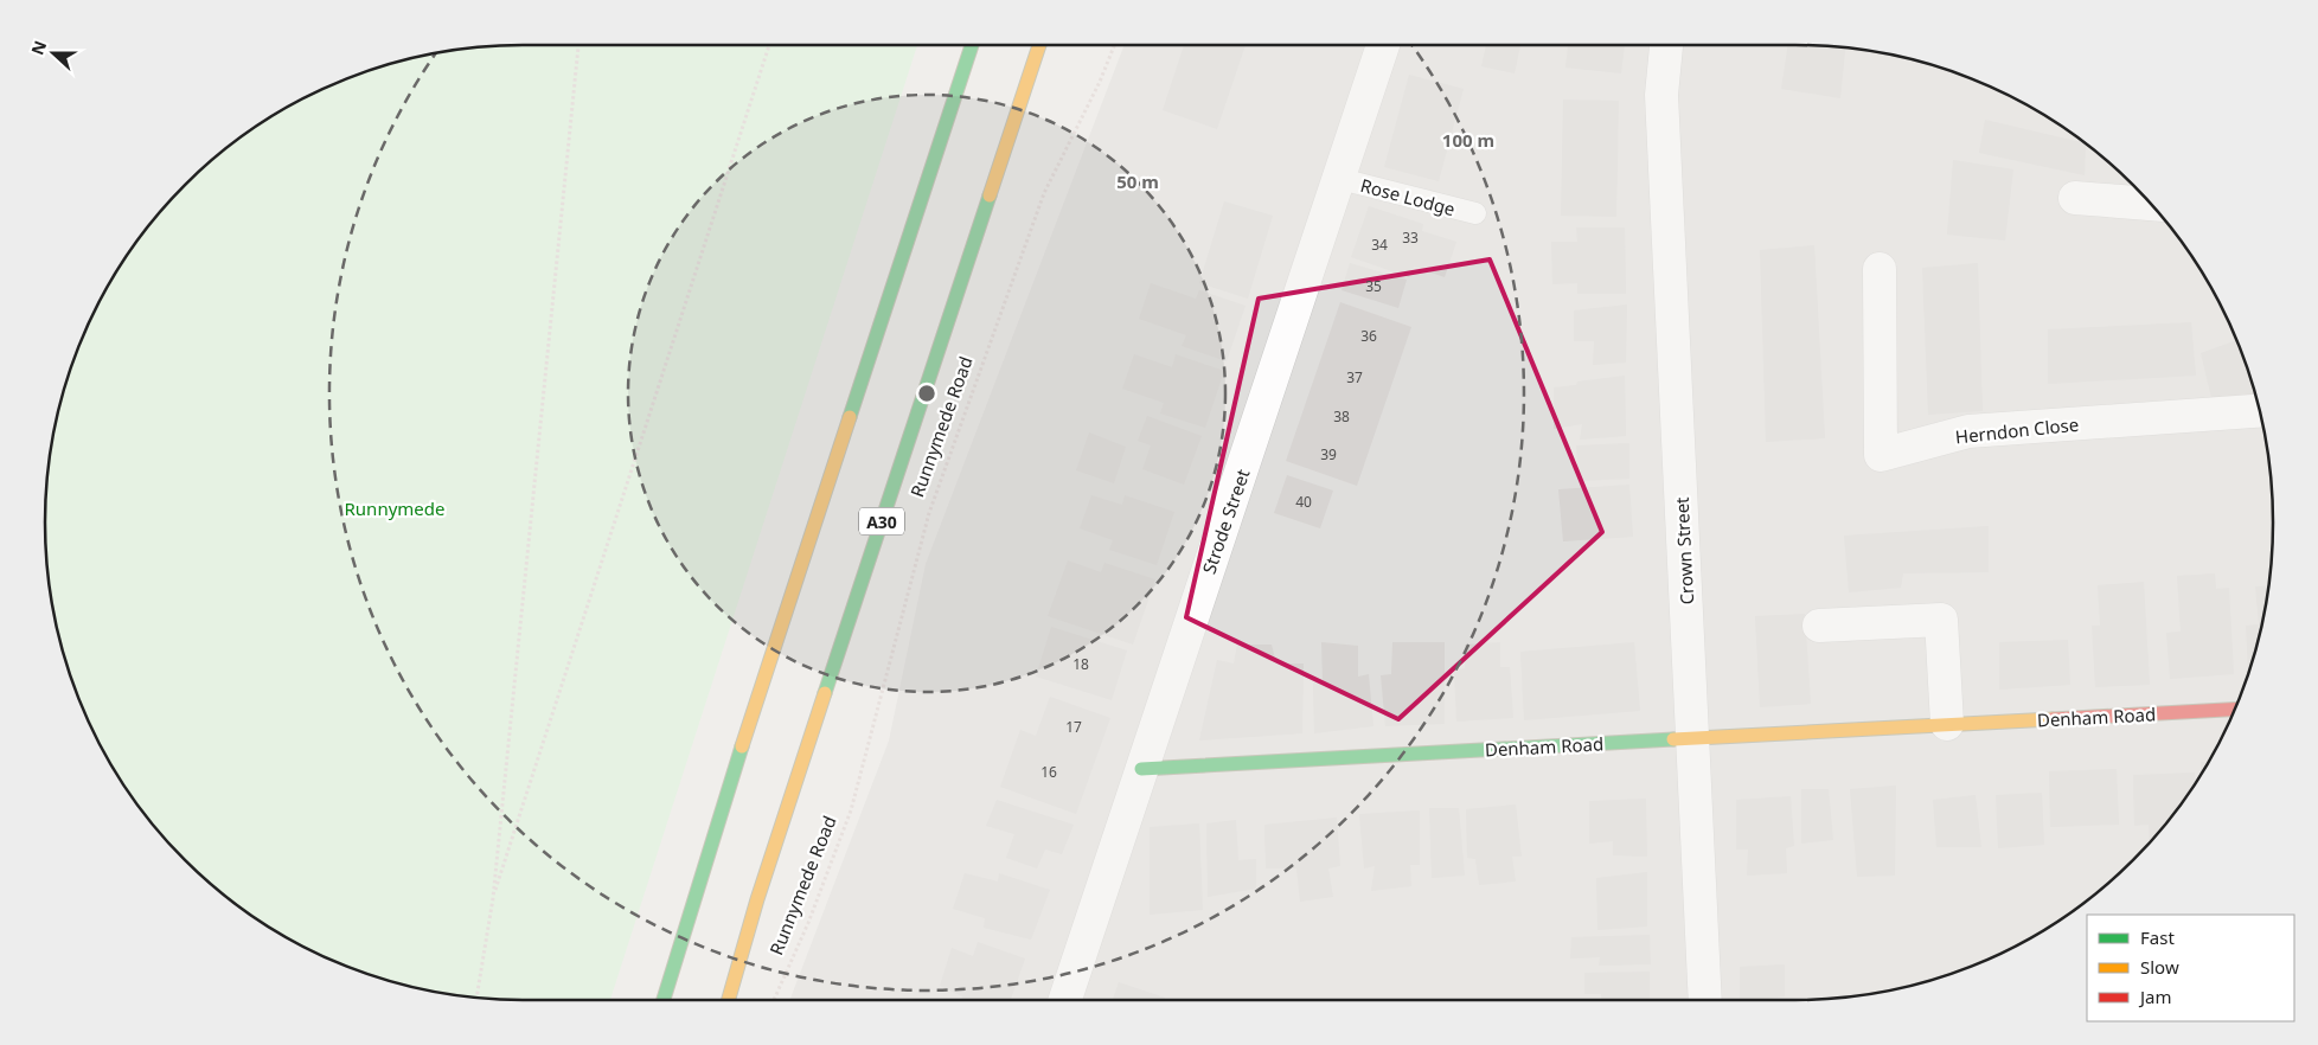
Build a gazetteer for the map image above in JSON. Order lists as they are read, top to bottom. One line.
{"streets":{"main road":["Runnymede Road","A30","Denham Road"],"street":["Herndon Close","Strode Street","Crown Street"],"lane":["Rose Lodge"]},"crossings":[["Rose Lodge","Strode Street"],["Strode Street","Denham Road"],["Crown Street","Denham Road"]],"parks":["Runnymede"],"house_numbers":["33","34","35","36","37","38","39","40","18","17","16"],"legend":["Fast","Slow","Jam"],"north":"left","rings":["100 m","50 m"]}
